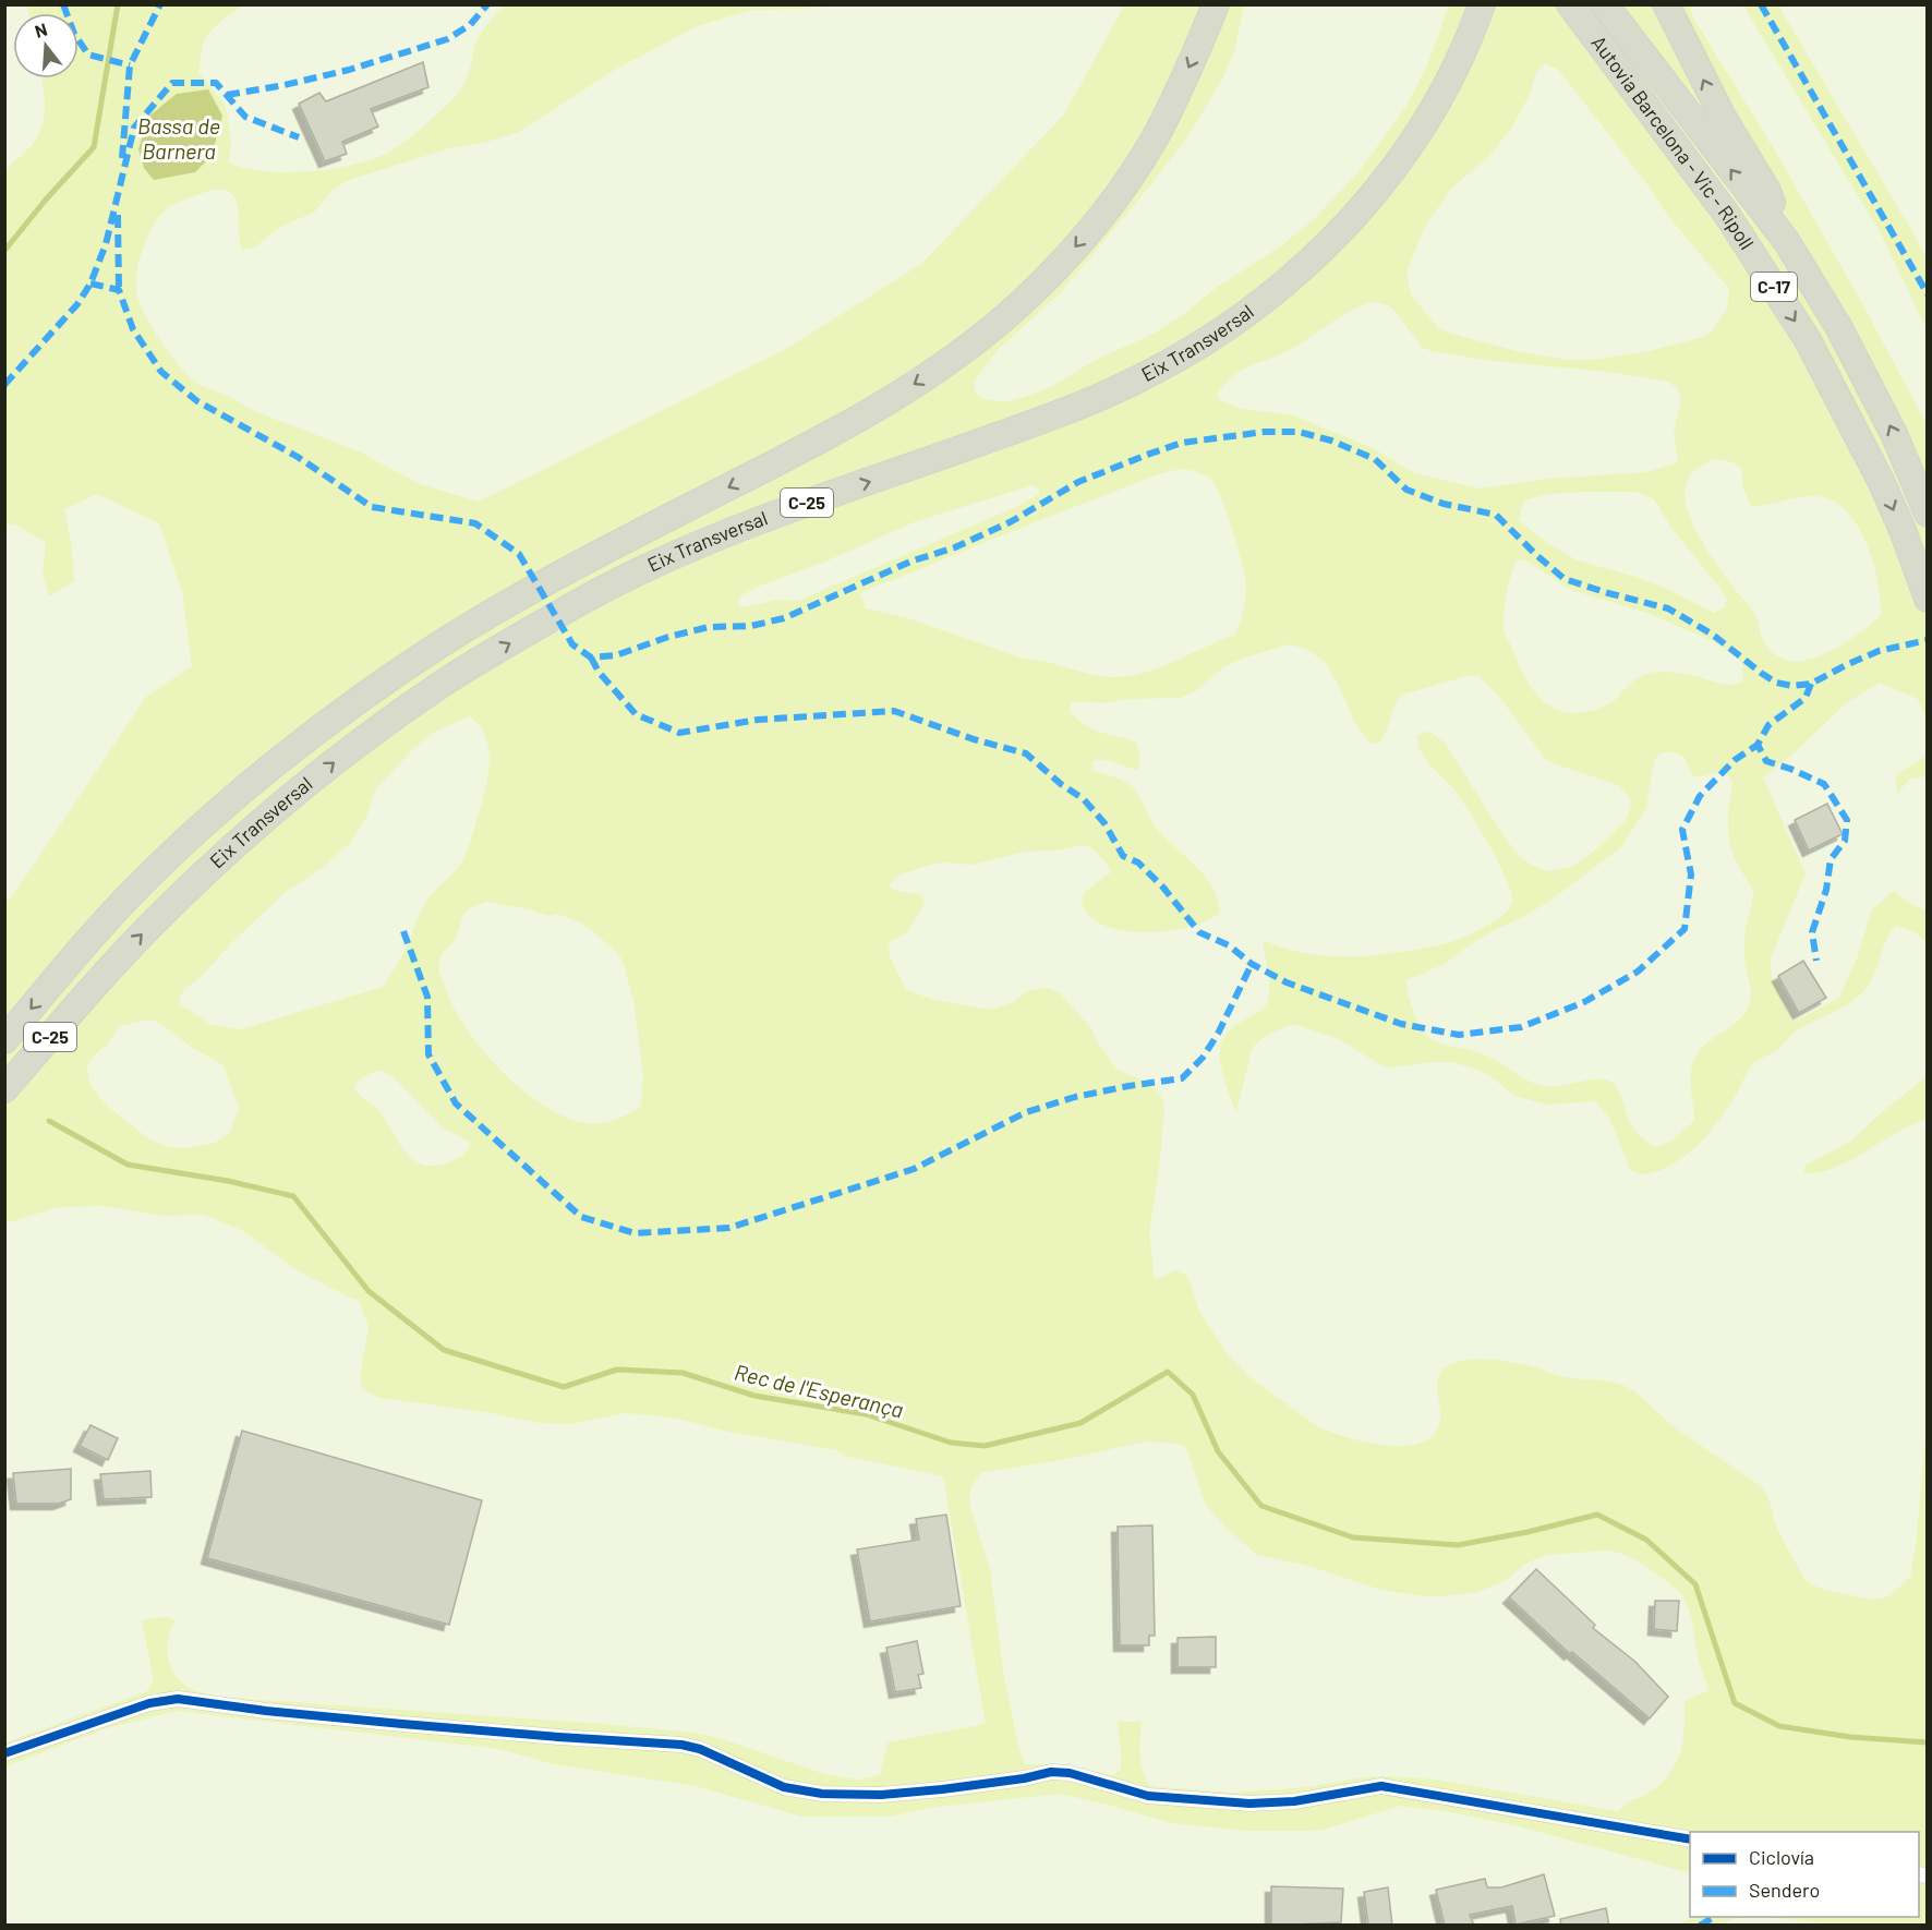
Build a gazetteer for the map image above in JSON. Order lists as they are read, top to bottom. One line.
{"streets":{"highway":["Autovia Barcelona - Vic - Ripoll","C-17","Eix Transversal","C-25"]},"water":["Bassa de Barnera","Rec de l'Esperança"],"legend":["Ciclovía","Sendero"],"north":"top"}
